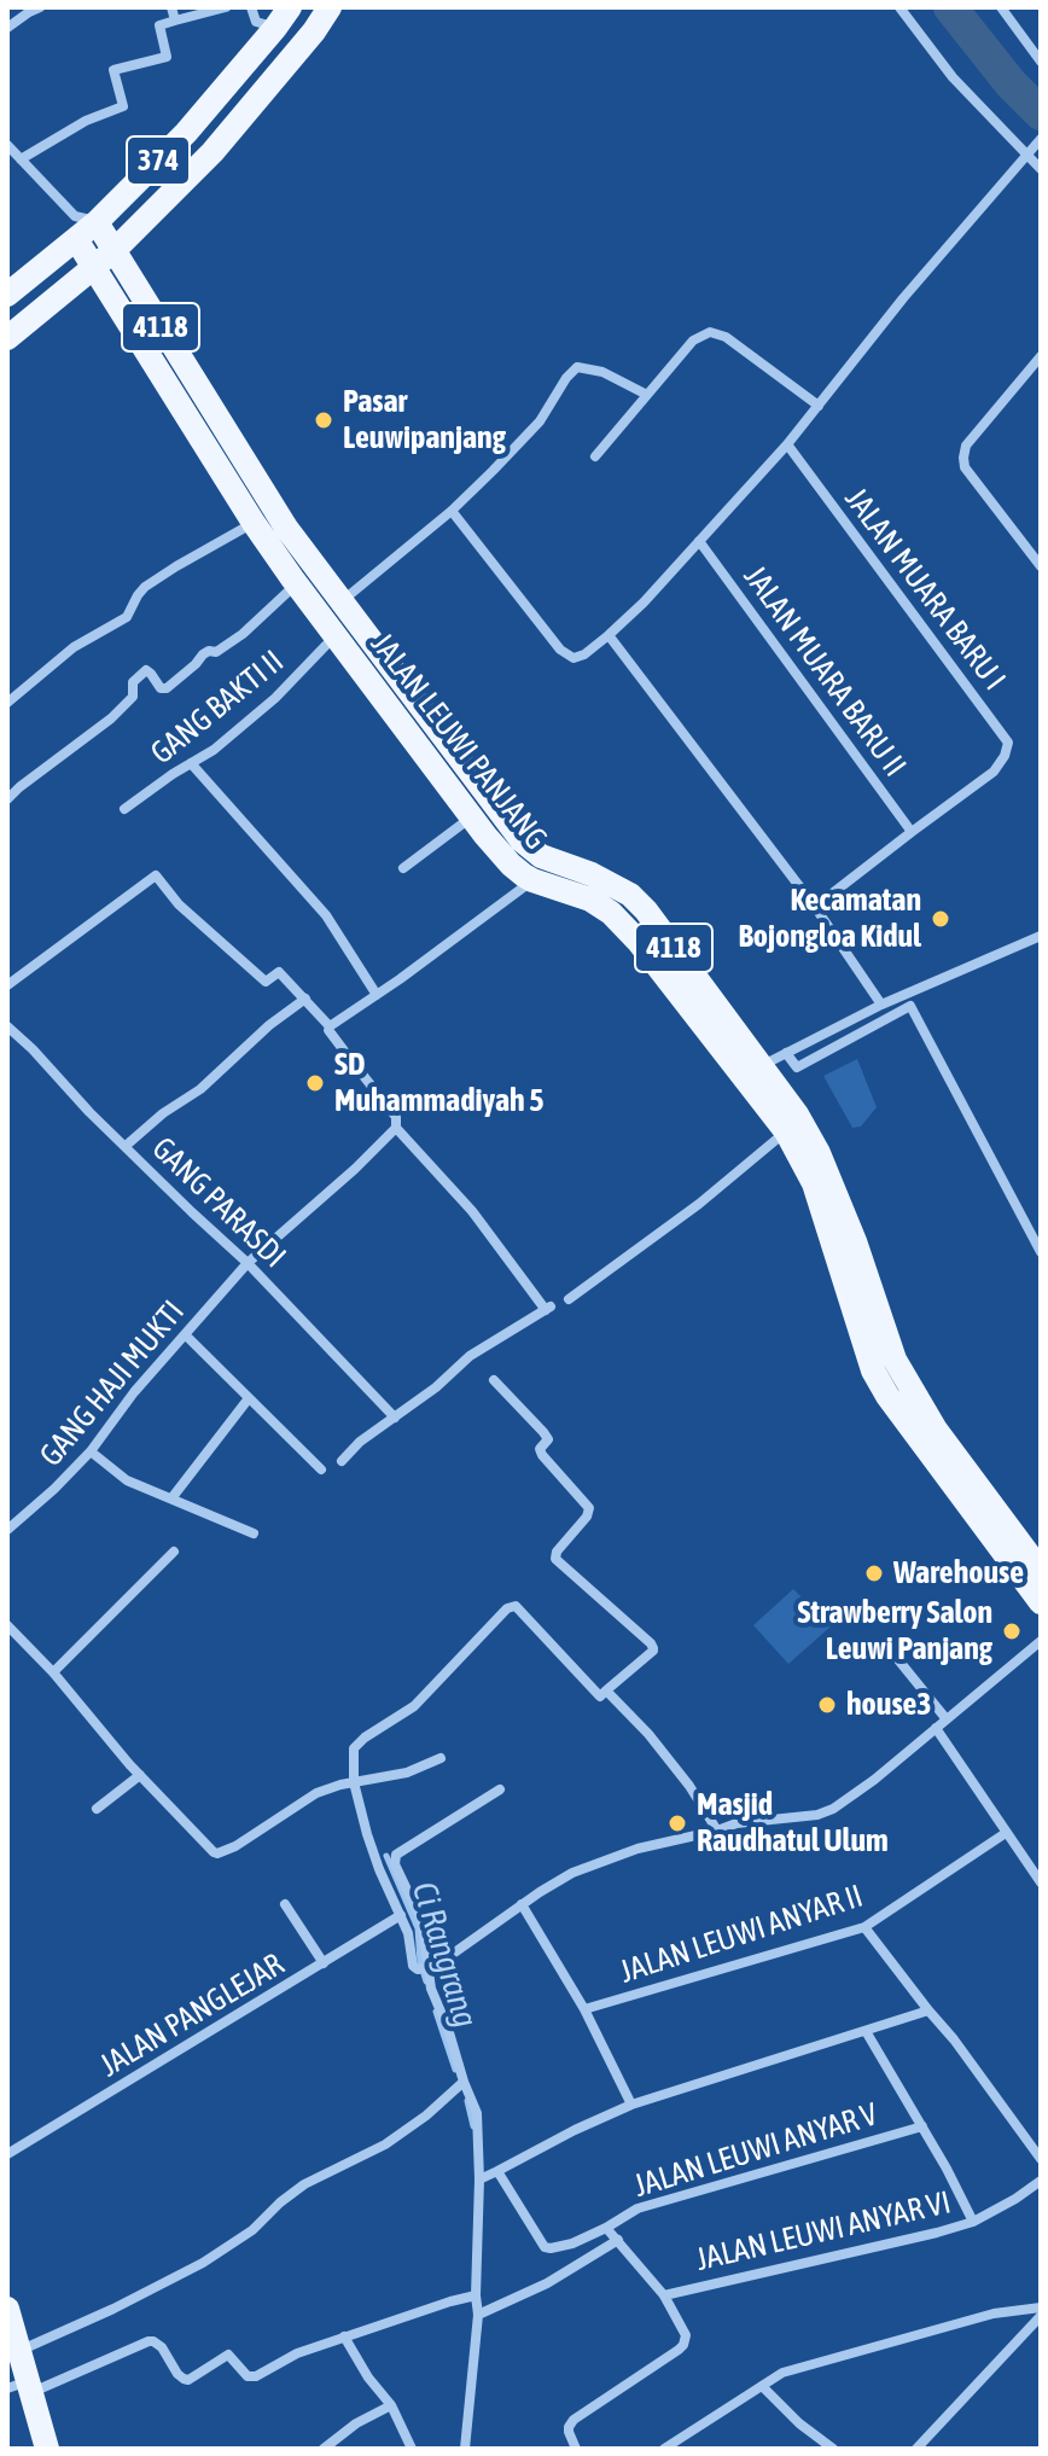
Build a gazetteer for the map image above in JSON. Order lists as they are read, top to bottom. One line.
{"streets":{"main road":["374","4118","JALAN LEUWI PANJANG"],"street":["JALAN MUARA BARU I","JALAN MUARA BARU II","GANG BAKTI II","GANG PARASDI","GANG HAJI MUKTI","JALAN LEUWI ANYAR II","JALAN PANGLEJAR","JALAN LEUWI ANYAR V","JALAN LEUWI ANYAR VI"]},"crossings":[["374","JALAN LEUWI PANJANG"],["JALAN MUARA BARU I","JALAN MUARA BARU II"],["GANG BAKTI II","JALAN LEUWI PANJANG"],["GANG PARASDI","GANG HAJI MUKTI"]],"water":["Ci Rangrang"],"places":["Pasar Leuwipanjang","Kecamatan Bojongloa Kidul","SD Muhammadiyah 5","Warehouse","Strawberry Salon Leuwi Panjang","house3","Masjid Raudhatul Ulum"]}
